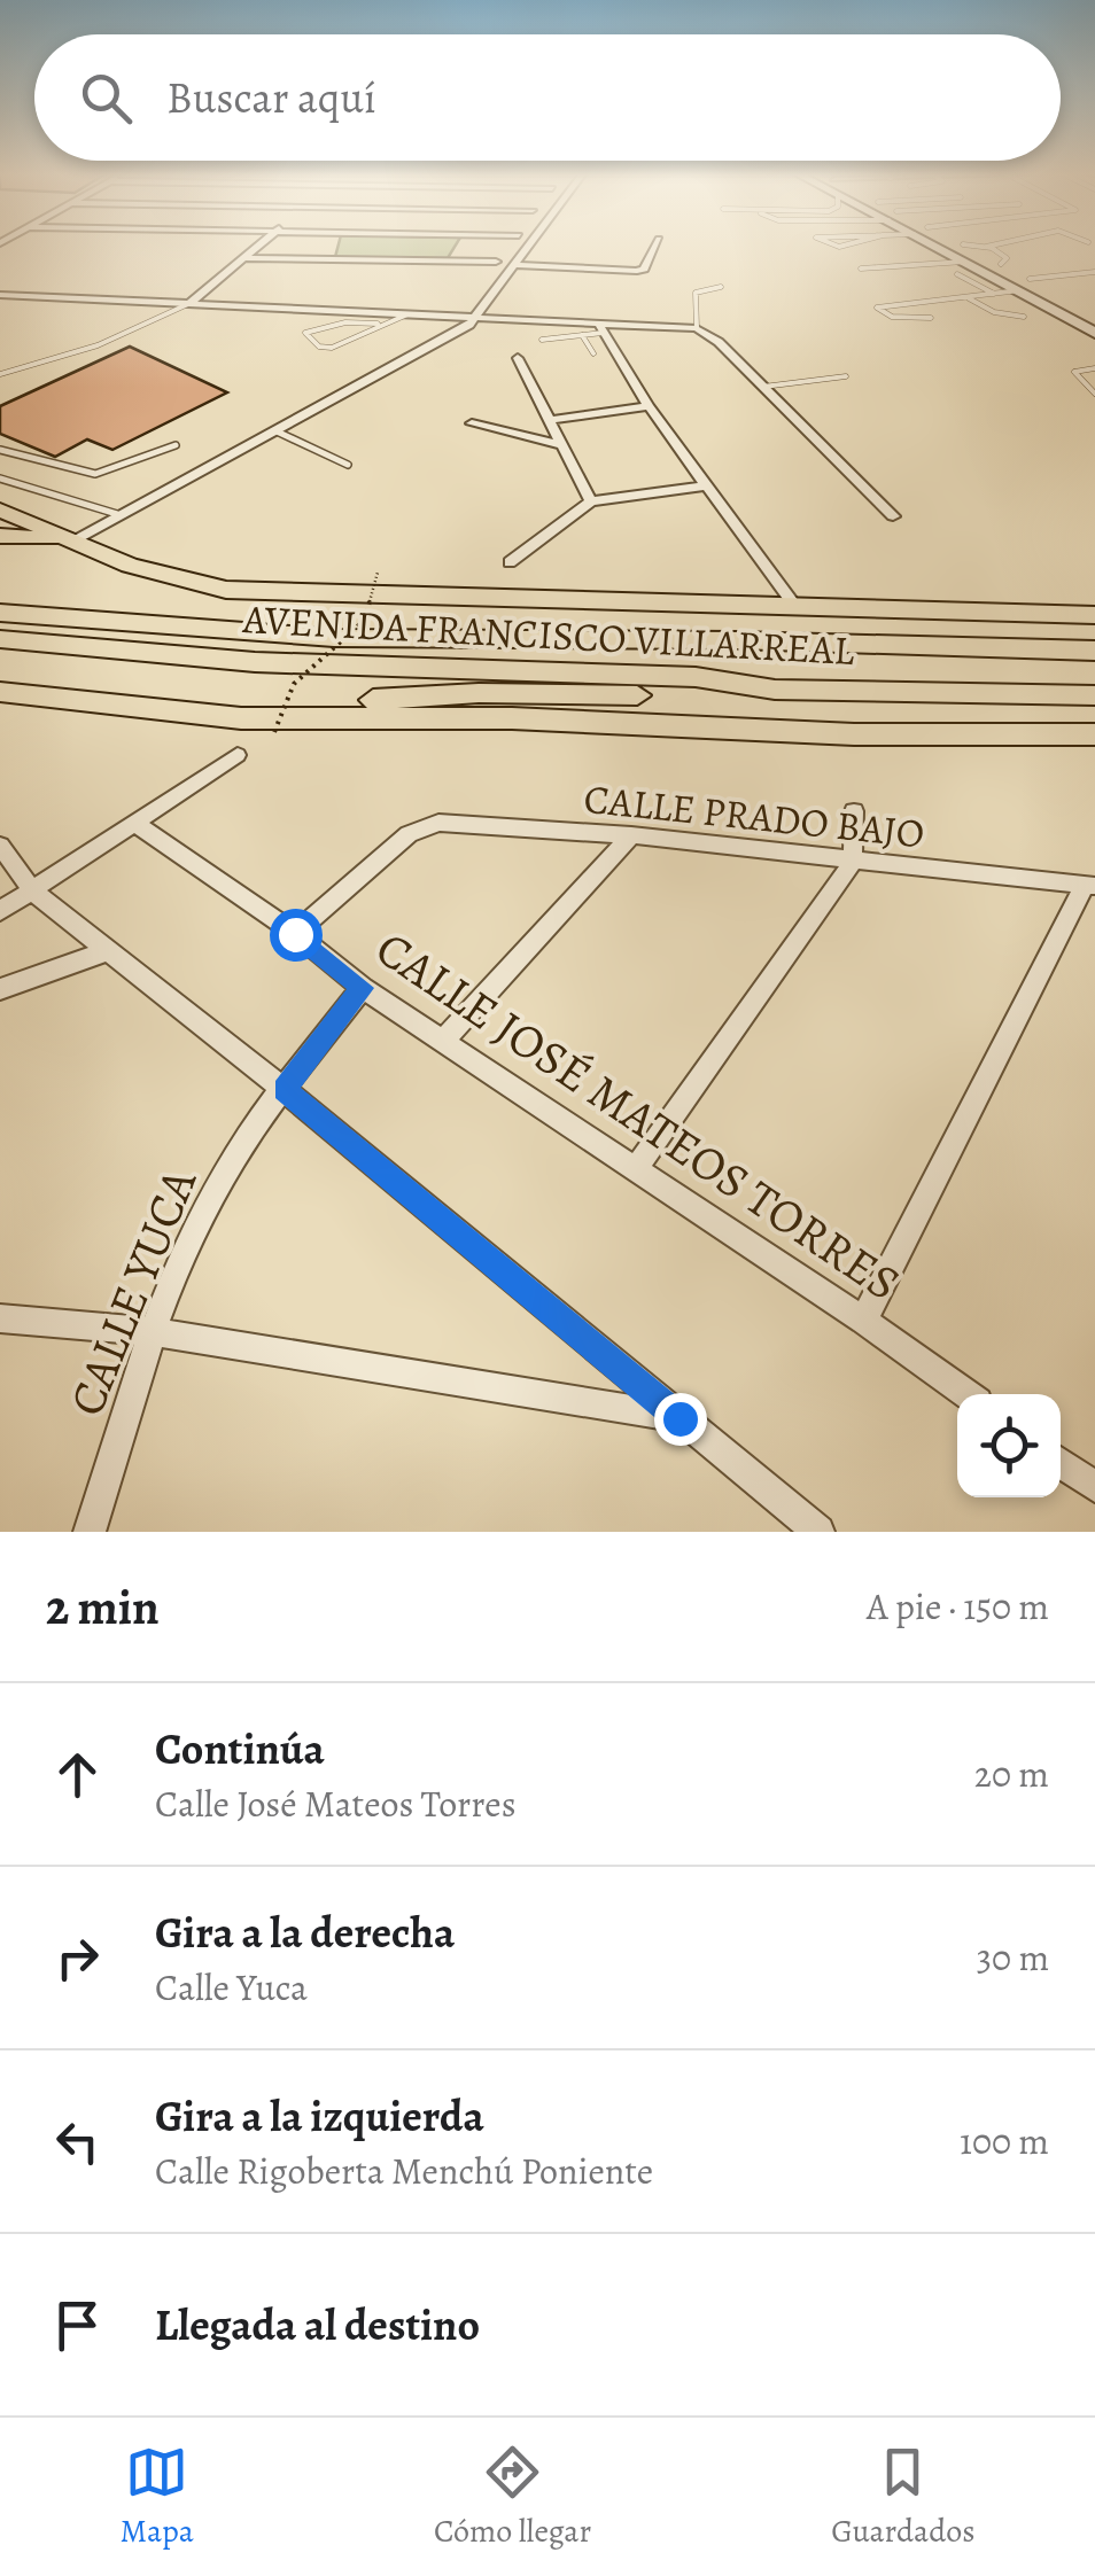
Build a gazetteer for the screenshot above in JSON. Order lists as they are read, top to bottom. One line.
{"streets":{"highway":["AVENIDA FRANCISCO VILLARREAL"],"street":["CALLE PRADO BAJO","CALLE JOSÉ MATEOS TORRES","CALLE YUCA"]},"crossings":[["CALLE PRADO BAJO","CALLE JOSÉ MATEOS TORRES"],["CALLE JOSÉ MATEOS TORRES","CALLE YUCA"]],"page":{"search":"Buscar aquí","heading":["2 min","A pie · 150 m"],"list":[["Continúa","Calle José Mateos Torres","20 m"],["Gira a la derecha","Calle Yuca","30 m"],["Gira a la izquierda","Calle Rigoberta Menchú Poniente","100 m"],"Llegada al destino"],"nav":["Mapa","Cómo llegar","Guardados"]}}
